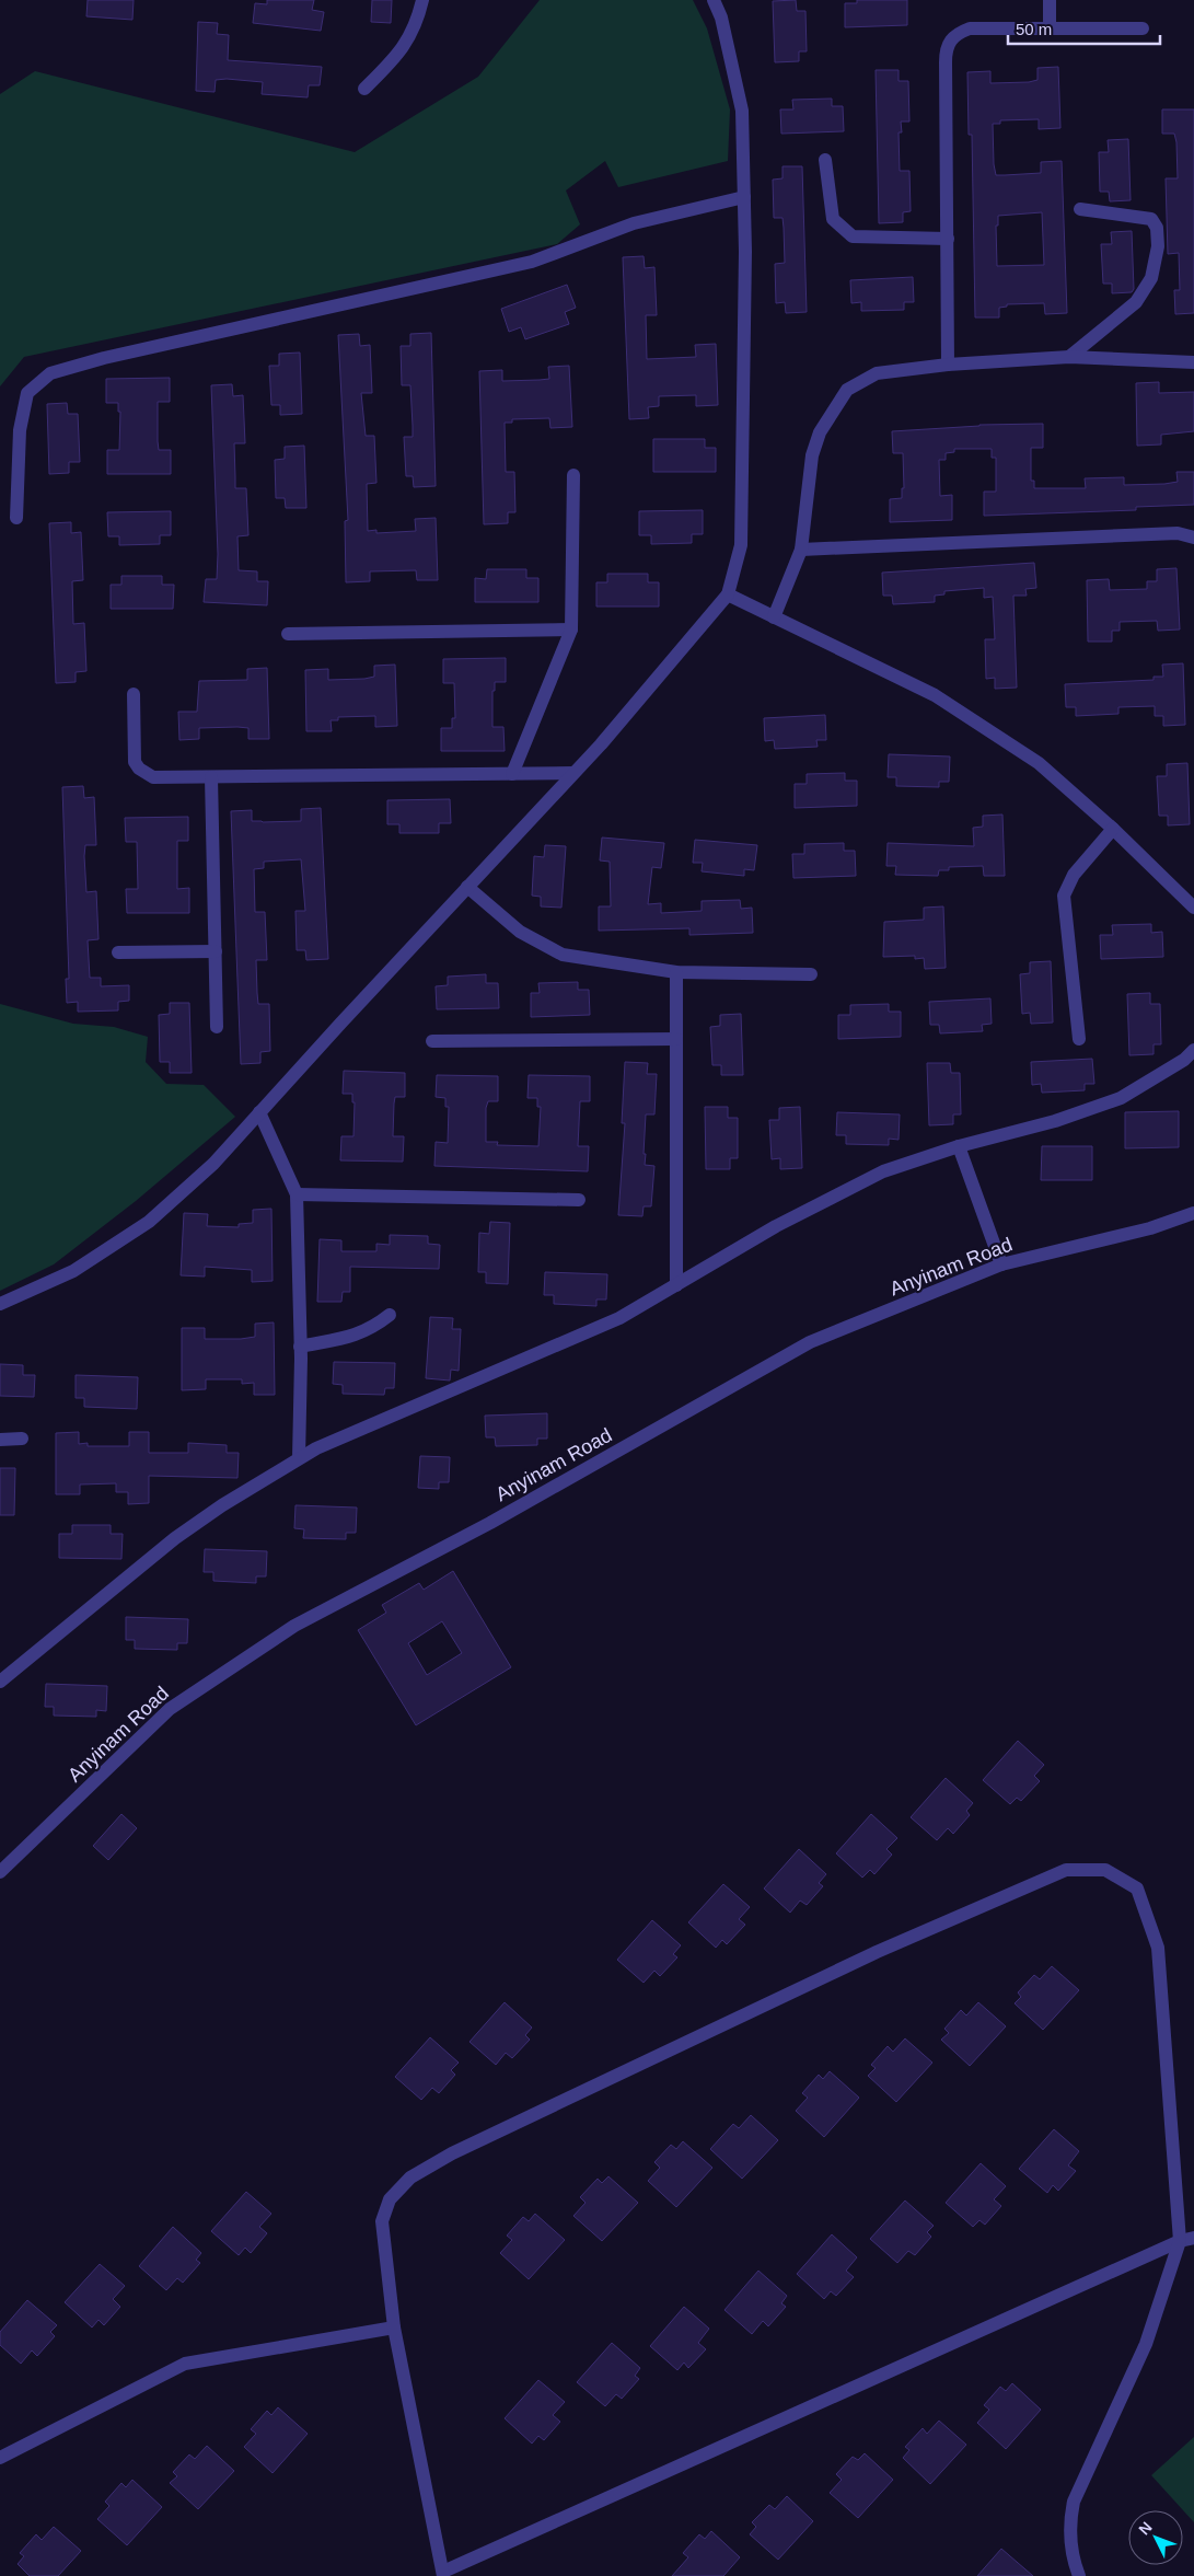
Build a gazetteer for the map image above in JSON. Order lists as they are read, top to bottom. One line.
{"streets":{"street":["Anyinam Road"]},"scale_bar":"50 m","north":"top left"}
